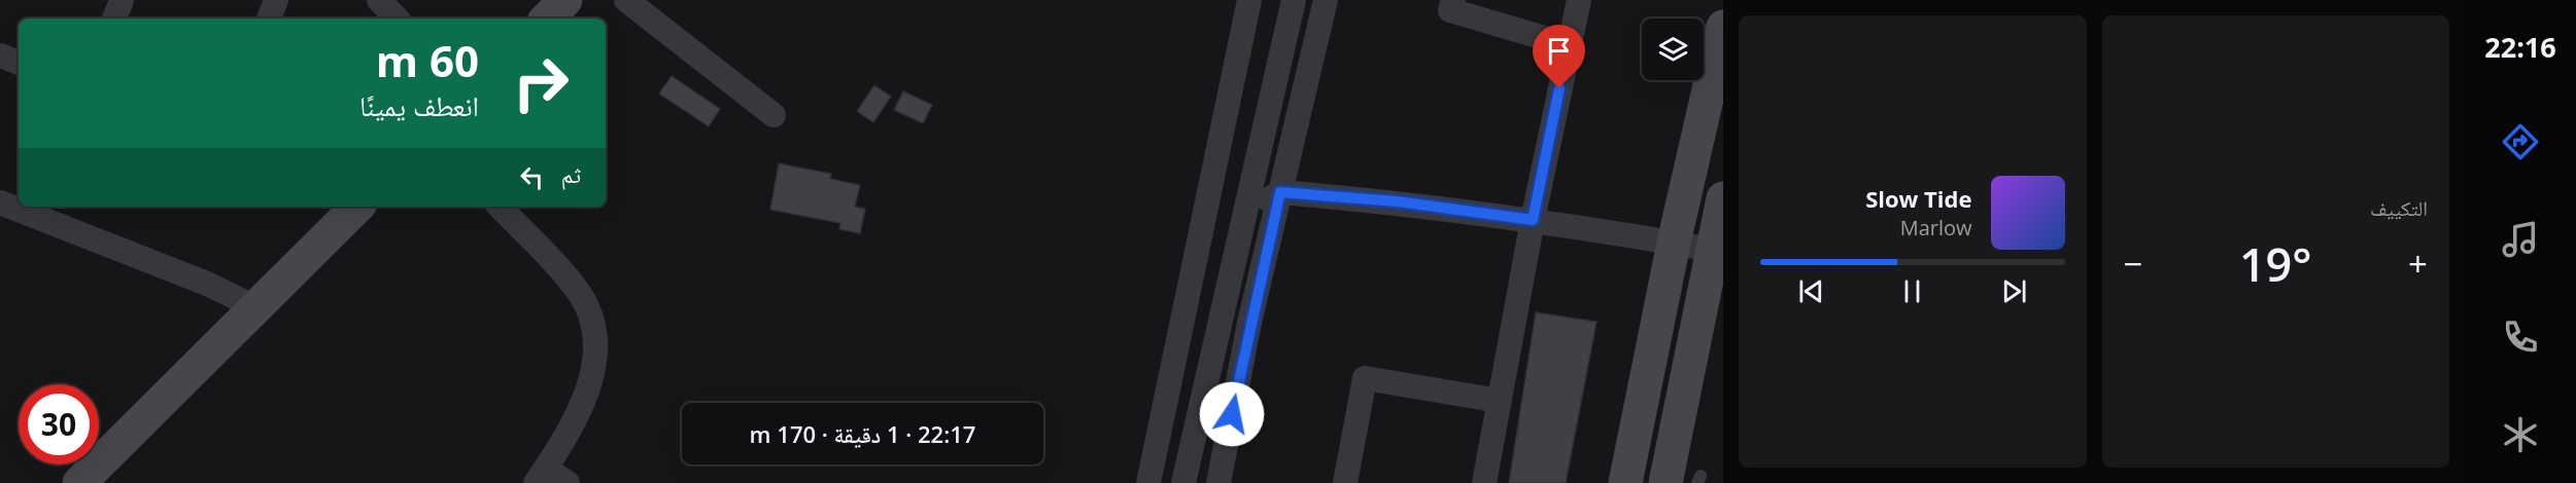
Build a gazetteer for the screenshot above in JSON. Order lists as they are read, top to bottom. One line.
{"page":{"tabs":"22:16","tile":"التكييف","turn":["60 m","انعطف يمينًا"],"then":"ثم","song":["Slow Tide","Marlow"],"heat":["−","19°","+"],"limit":"30","trip":"22:17 · 1 دقيقة · 170 m"}}
